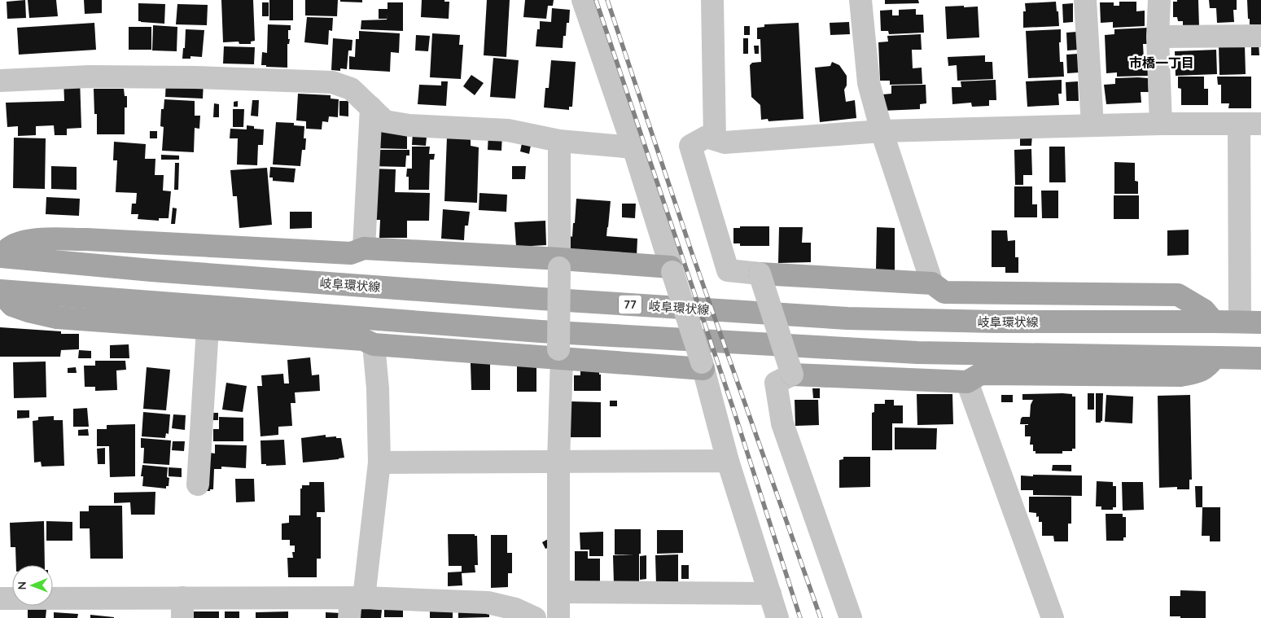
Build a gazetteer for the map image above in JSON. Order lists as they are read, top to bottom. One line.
{"streets":{"main road":["岐阜環状線","77"]},"districts":["市橋一丁目"],"north":"left"}
